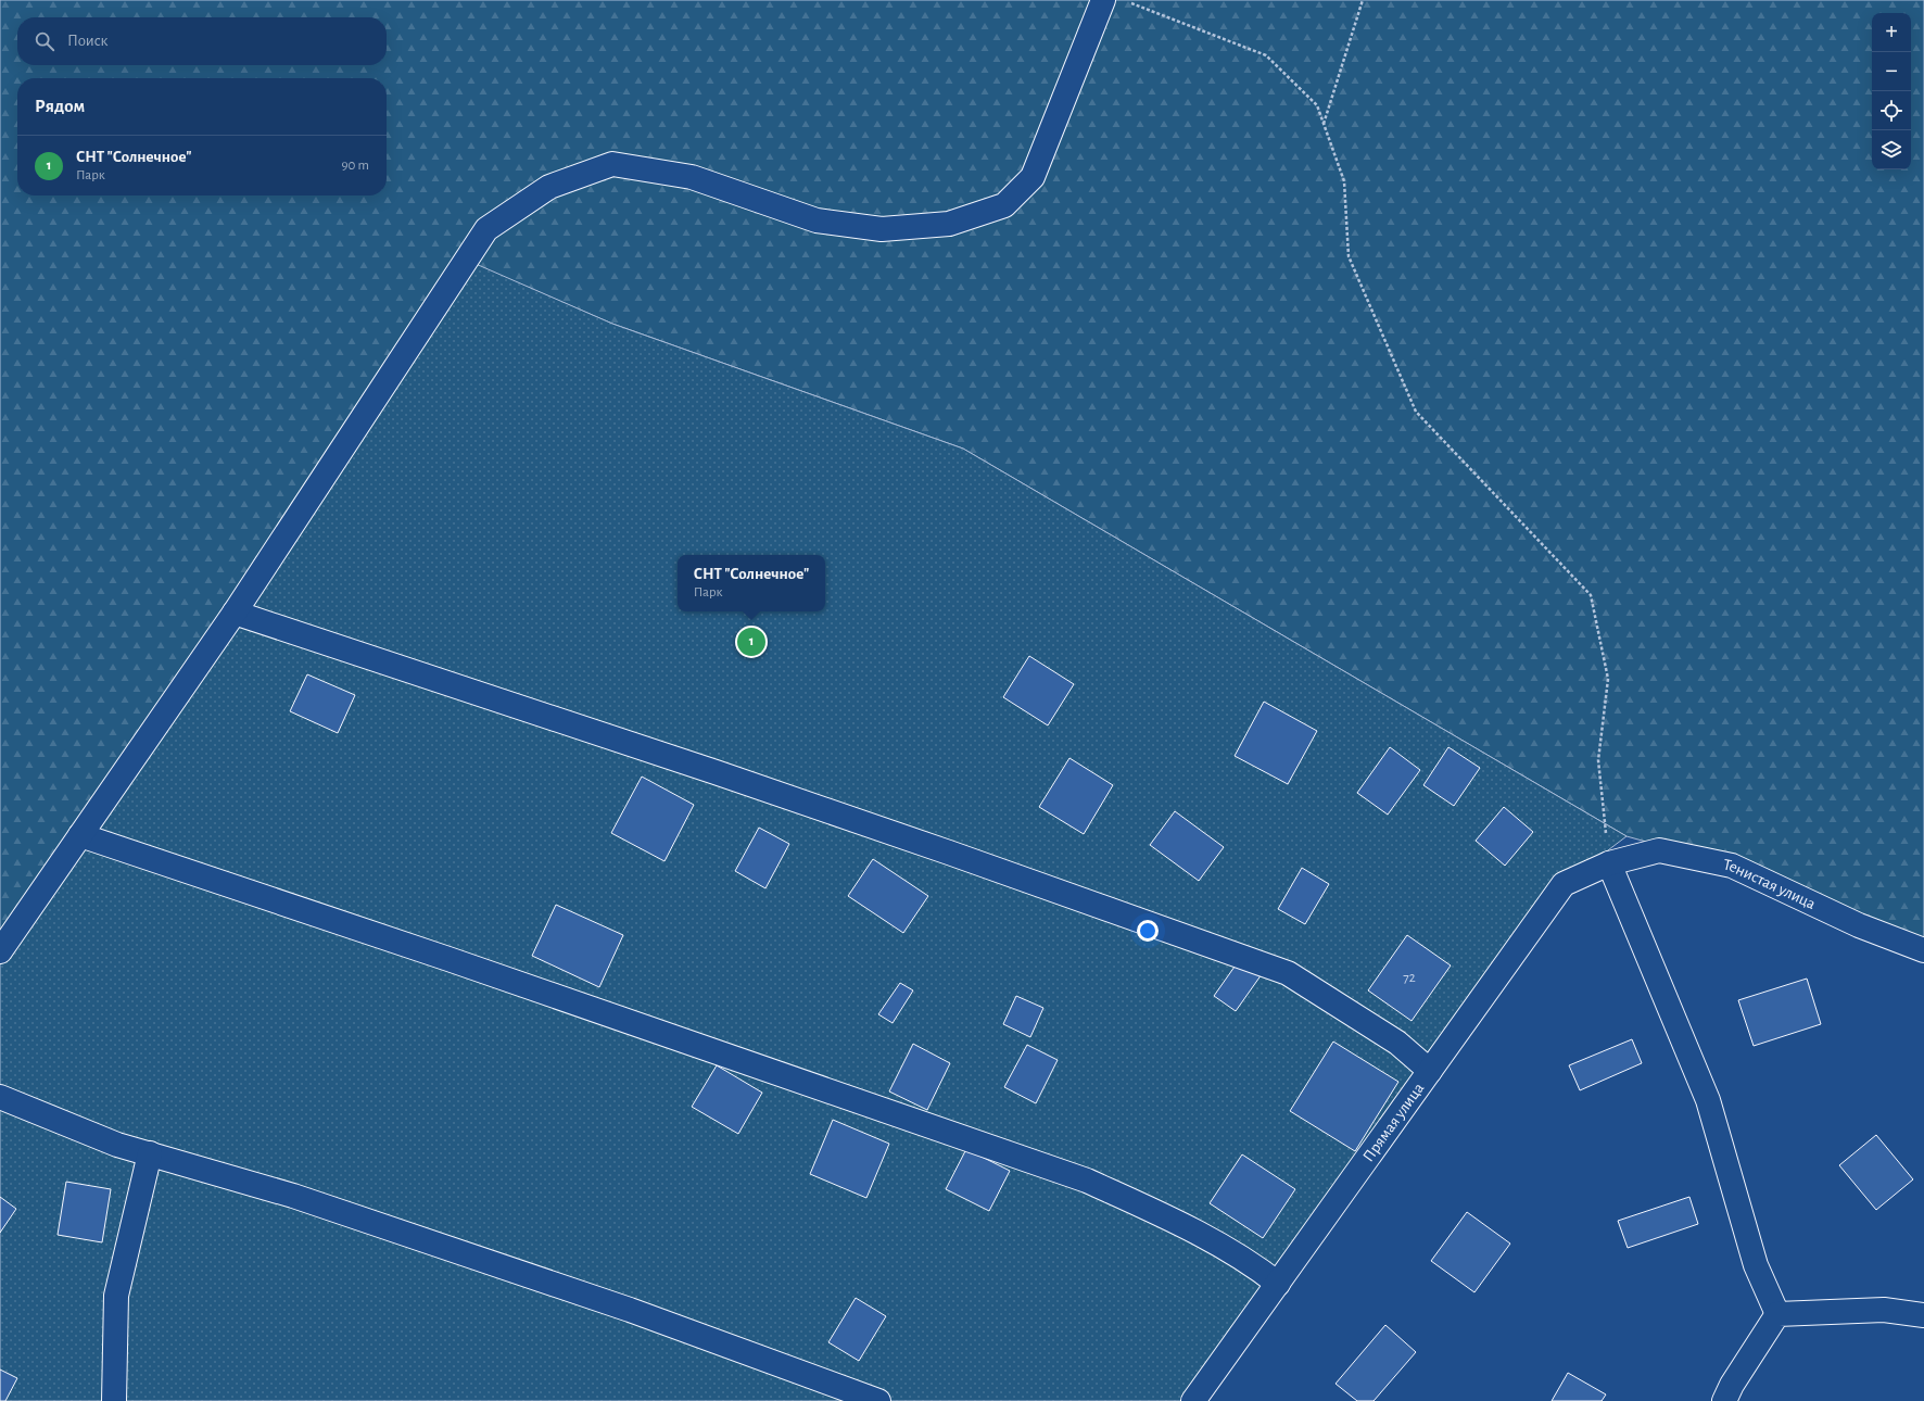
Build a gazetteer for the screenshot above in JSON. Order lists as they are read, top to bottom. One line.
{"streets":{"street":["Тенистая улица","Прямая улица"]},"crossings":[["Тенистая улица","Прямая улица"]],"house_numbers":["72"],"page":{"map_buttons":["+","−"],"search":"Поиск","heading":"Рядом","list":[{"mark":"1","name":"СНТ \"Солнечное\"","note":"Парк","value":"90 m"}],"popup":["СНТ \"Солнечное\"","Парк"],"pins":"1"}}
